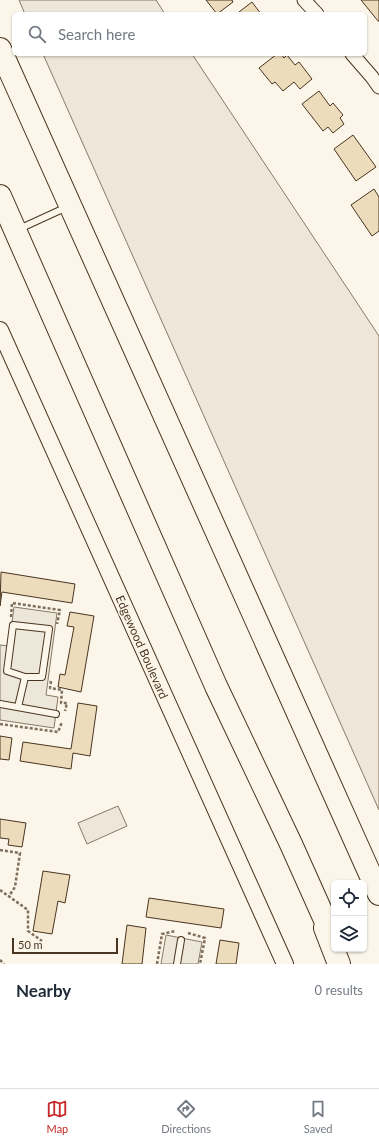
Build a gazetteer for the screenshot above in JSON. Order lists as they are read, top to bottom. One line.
{"streets":{"street":["Edgewood Boulevard"]},"scale_bar":"50 m","page":{"search":"Search here","scale":"50 m","heading":["Nearby","0 results"],"nav":["Map","Directions","Saved"]}}
